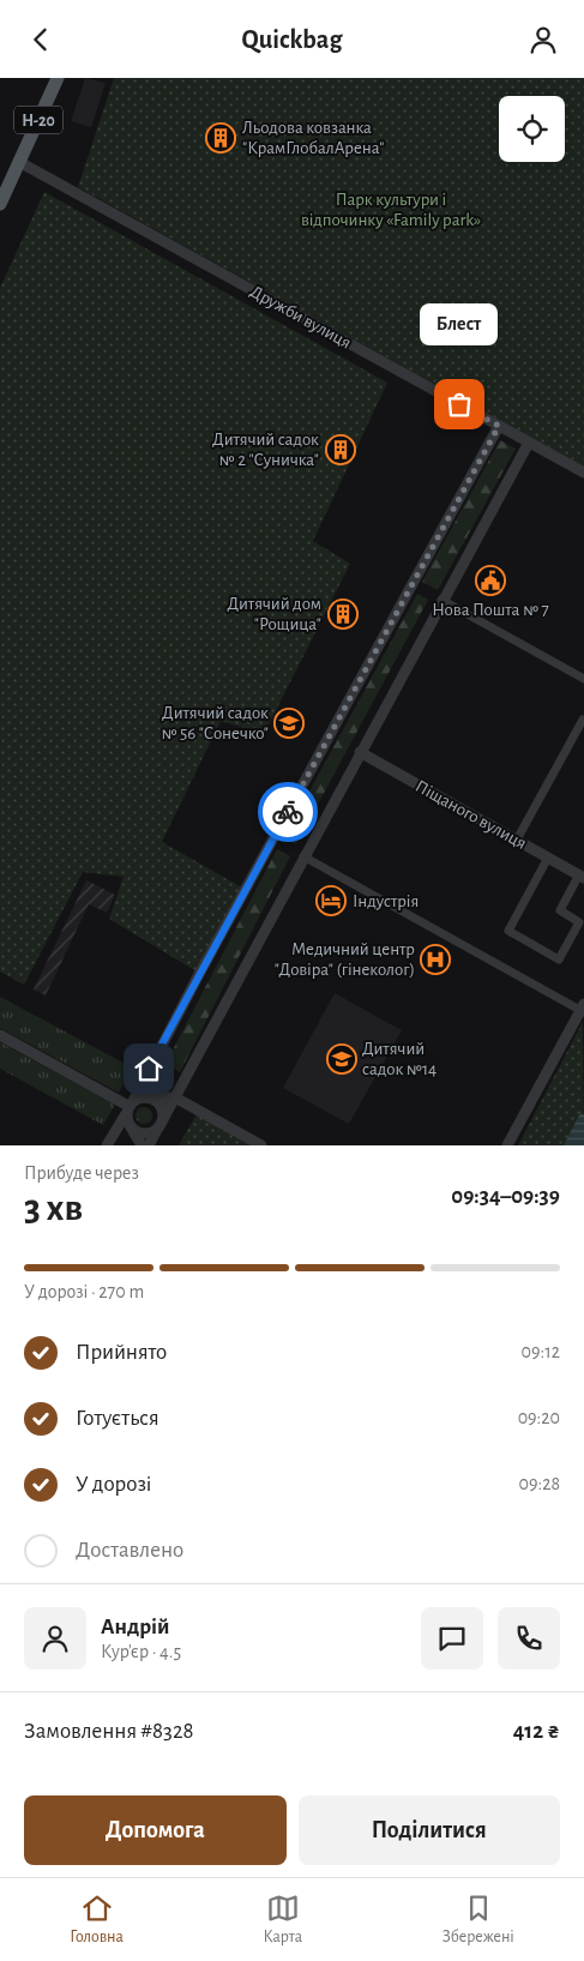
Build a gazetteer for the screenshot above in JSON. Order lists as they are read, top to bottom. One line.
{"streets":{"main road":["Н-20"],"street":["Дружби вулиця","Піщаного вулиця"]},"crossings":[["Н-20","Дружби вулиця"]],"parks":["Парк культури і відпочинку «Family park»"],"places":{"building":["Льодова ковзанка \"КрамГлобалАрена\"","Дитячий садок № 2 \"Суничка\"","Дитячий дом \"Рощица\""],"other":["Блест"],"public building":["Нова Пошта № 7"],"school or university":["Дитячий садок № 56 \"Сонечко\"","Дитячий садок №14"],"hotel":["Індустрія"],"hospital":["Медичний центр \"Довіра\" (гінеколог)"]},"page":{"header":"Quickbag","bubble":"Блест","heading":["3 хв","Прибуде через","09:34–09:39"],"panel":["Андрій","Кур’єр · 4.5","Замовлення #8328","412 ₴"],"bar":"У дорозі · 270 m","list":[["Прийнято","09:12"],["Готується","09:20"],["У дорозі","09:28"],"Доставлено"],"buttons":["Допомога","Поділитися"],"tabs":["Головна","Карта","Збережені"]}}
